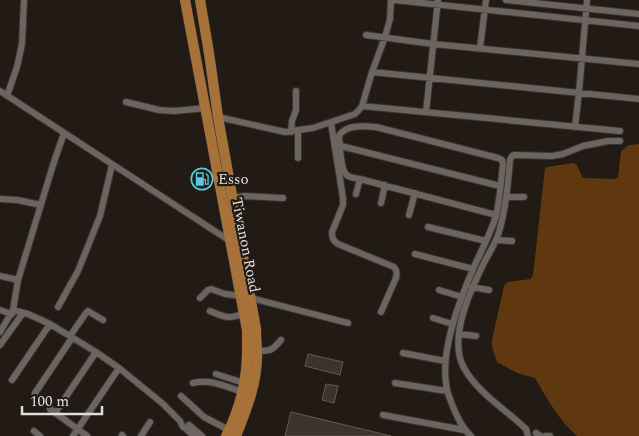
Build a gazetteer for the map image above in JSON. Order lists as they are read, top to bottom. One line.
{"streets":{"main road":["Tiwanon Road"]},"places":{"fuel station":["Esso"]},"scale_bar":"100 m"}
